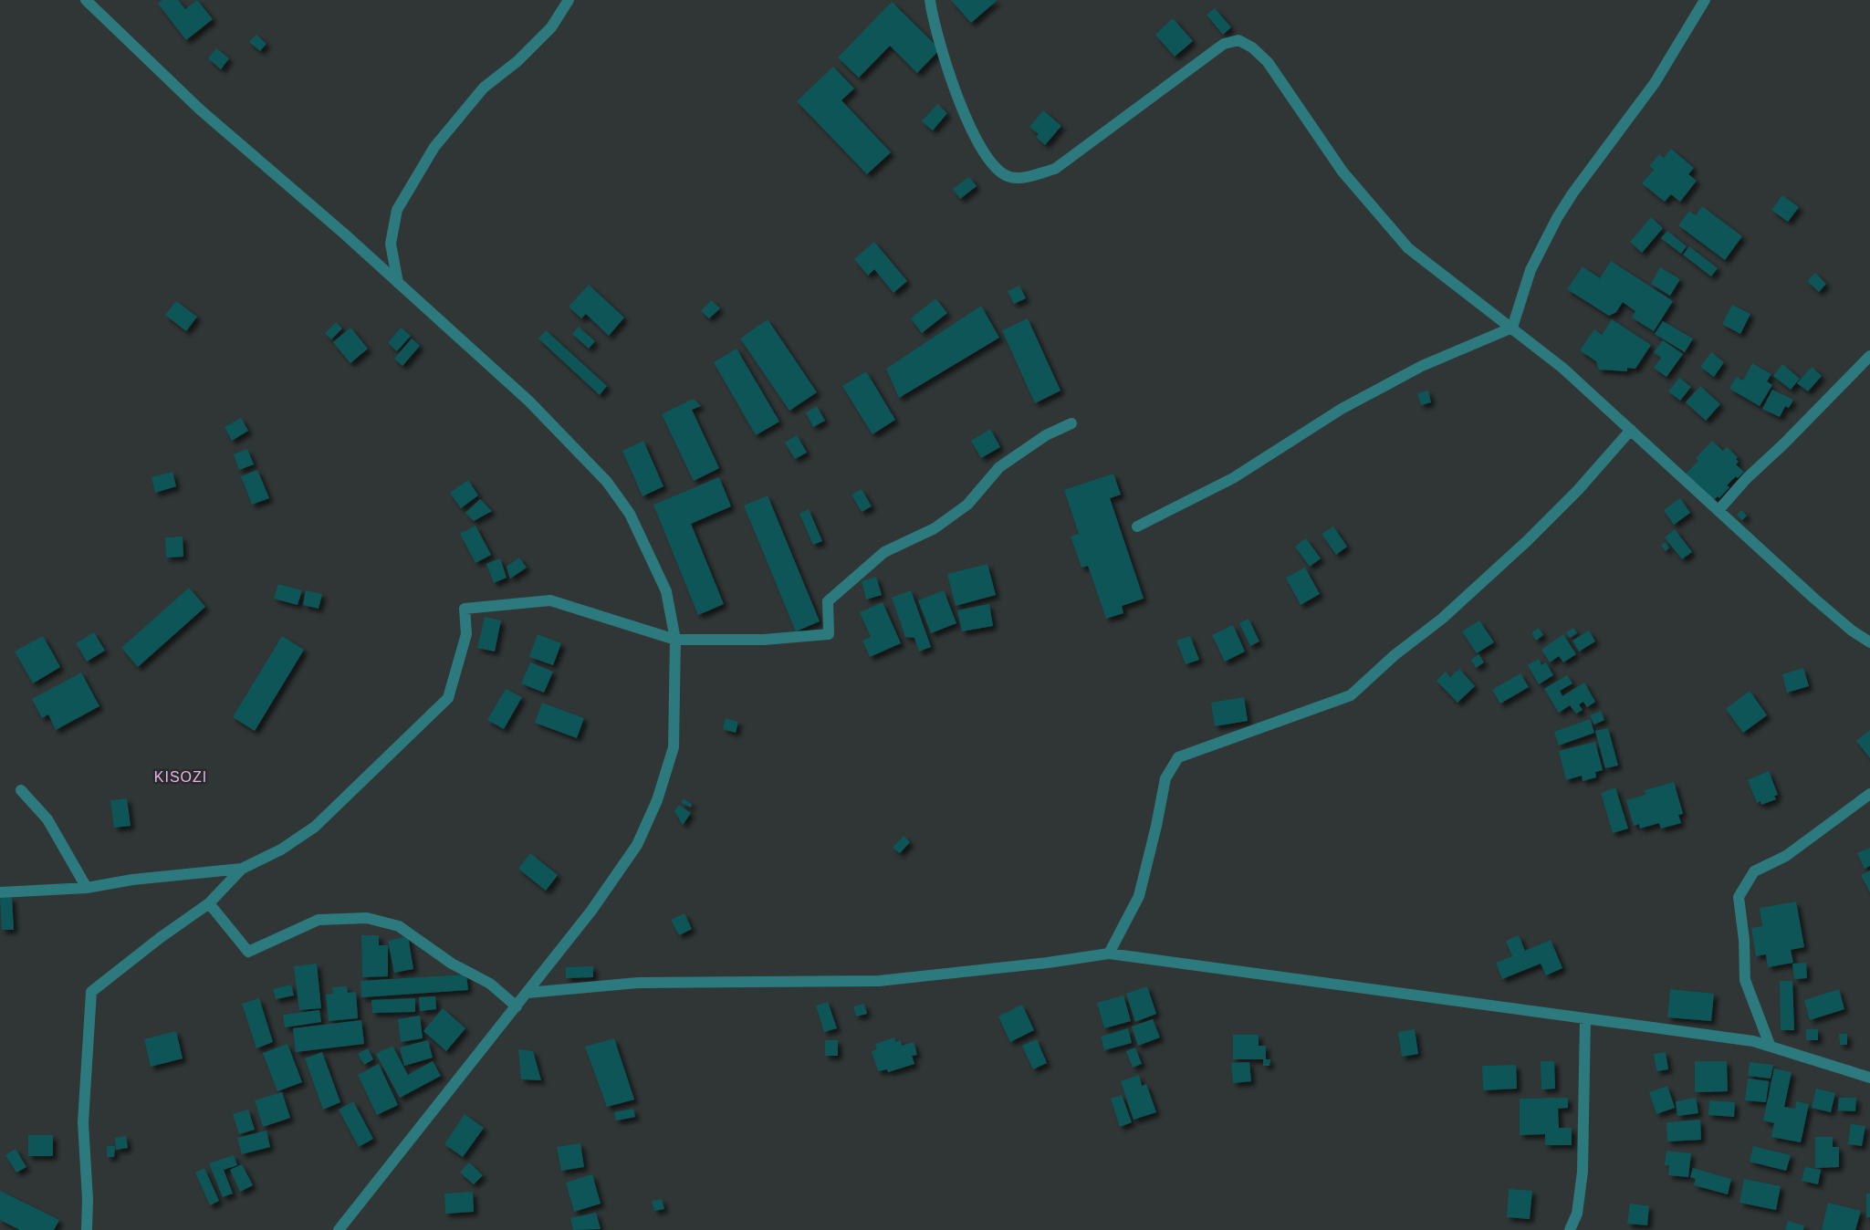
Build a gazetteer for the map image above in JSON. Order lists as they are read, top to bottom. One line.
{"districts":["KISOZI"]}
